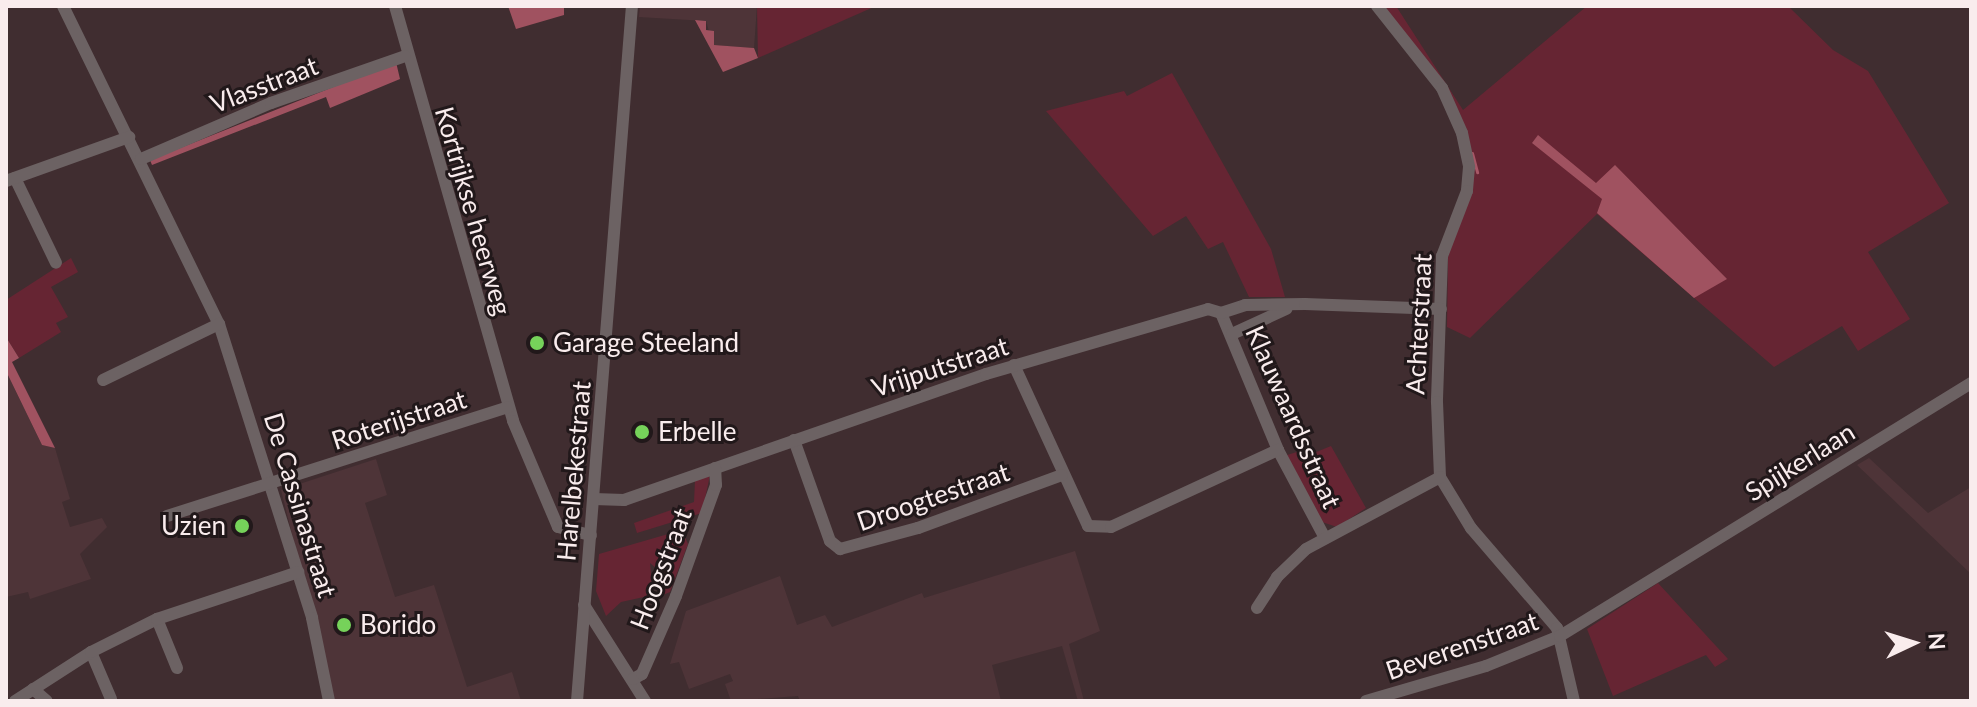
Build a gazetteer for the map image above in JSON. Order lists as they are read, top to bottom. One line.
{"streets":{"street":["Vlasstraat","Kortrijkse heerweg","Achterstraat","Vrijputstraat","Klauwaardsstraat","Roterijstraat","Spijkerlaan","Harelbekestraat","Droogtestraat","De Cassinastraat","Hoogstraat","Beverenstraat"]},"crossings":[["Vlasstraat","Kortrijkse heerweg"],["Vlasstraat","De Cassinastraat"],["Kortrijkse heerweg","Roterijstraat"],["Kortrijkse heerweg","Harelbekestraat"],["Achterstraat","Vrijputstraat"],["Vrijputstraat","Klauwaardsstraat"],["Vrijputstraat","Harelbekestraat"],["Vrijputstraat","Droogtestraat"],["Vrijputstraat","Hoogstraat"],["Roterijstraat","De Cassinastraat"],["Spijkerlaan","Beverenstraat"],["Harelbekestraat","Hoogstraat"]],"places":["Garage Steeland","Erbelle","Uzien","Borido"],"north":"right"}
